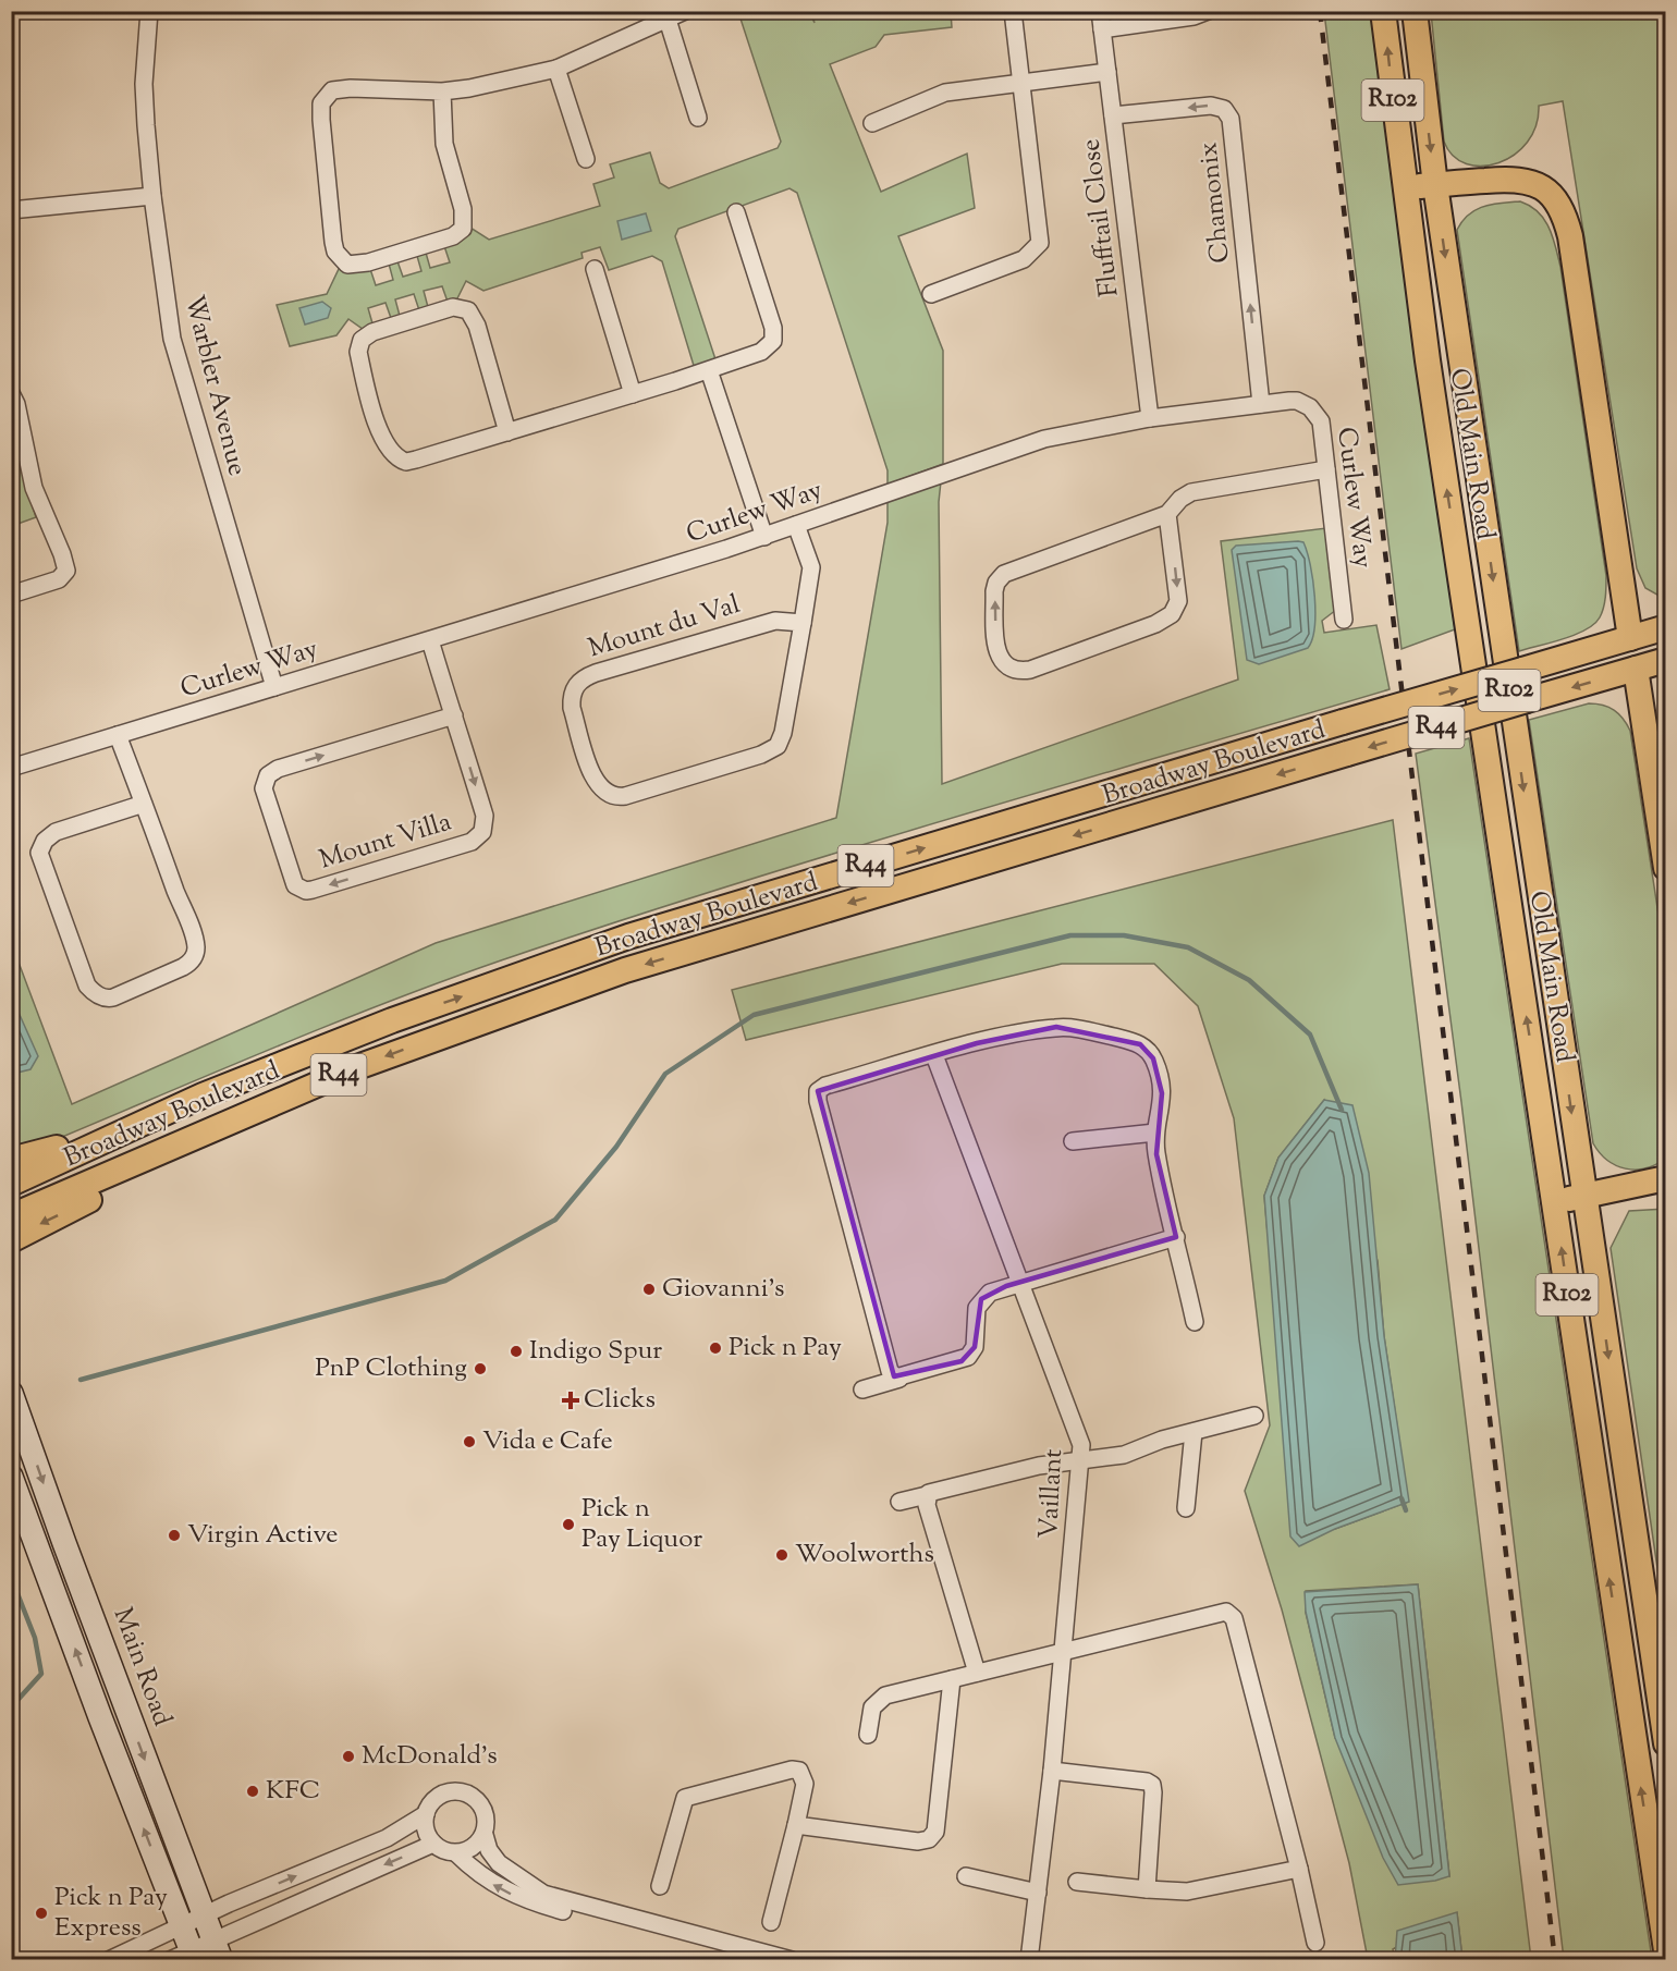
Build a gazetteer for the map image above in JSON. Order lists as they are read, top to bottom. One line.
{"streets":{"main road":["R102","Old Main Road","R44","Broadway Boulevard","Main Road"],"street":["Chamonix","Flufftail Close","Warbler Avenue","Curlew Way","Mount du Val","Mount Villa","Vaillant"]},"crossings":[["Chamonix","Flufftail Close"],["Chamonix","Curlew Way"],["Flufftail Close","Curlew Way"],["Warbler Avenue","Curlew Way"],["Curlew Way","Mount du Val"],["Curlew Way","Mount Villa"]],"places":{"other":["Giovanni's","Pick n Pay","Indigo Spur","PnP Clothing","Vida e Cafe","Pick n Pay Liquor","Virgin Active","Woolworths","McDonald's","KFC","Pick n Pay Express"],"health":["Clicks"]}}
